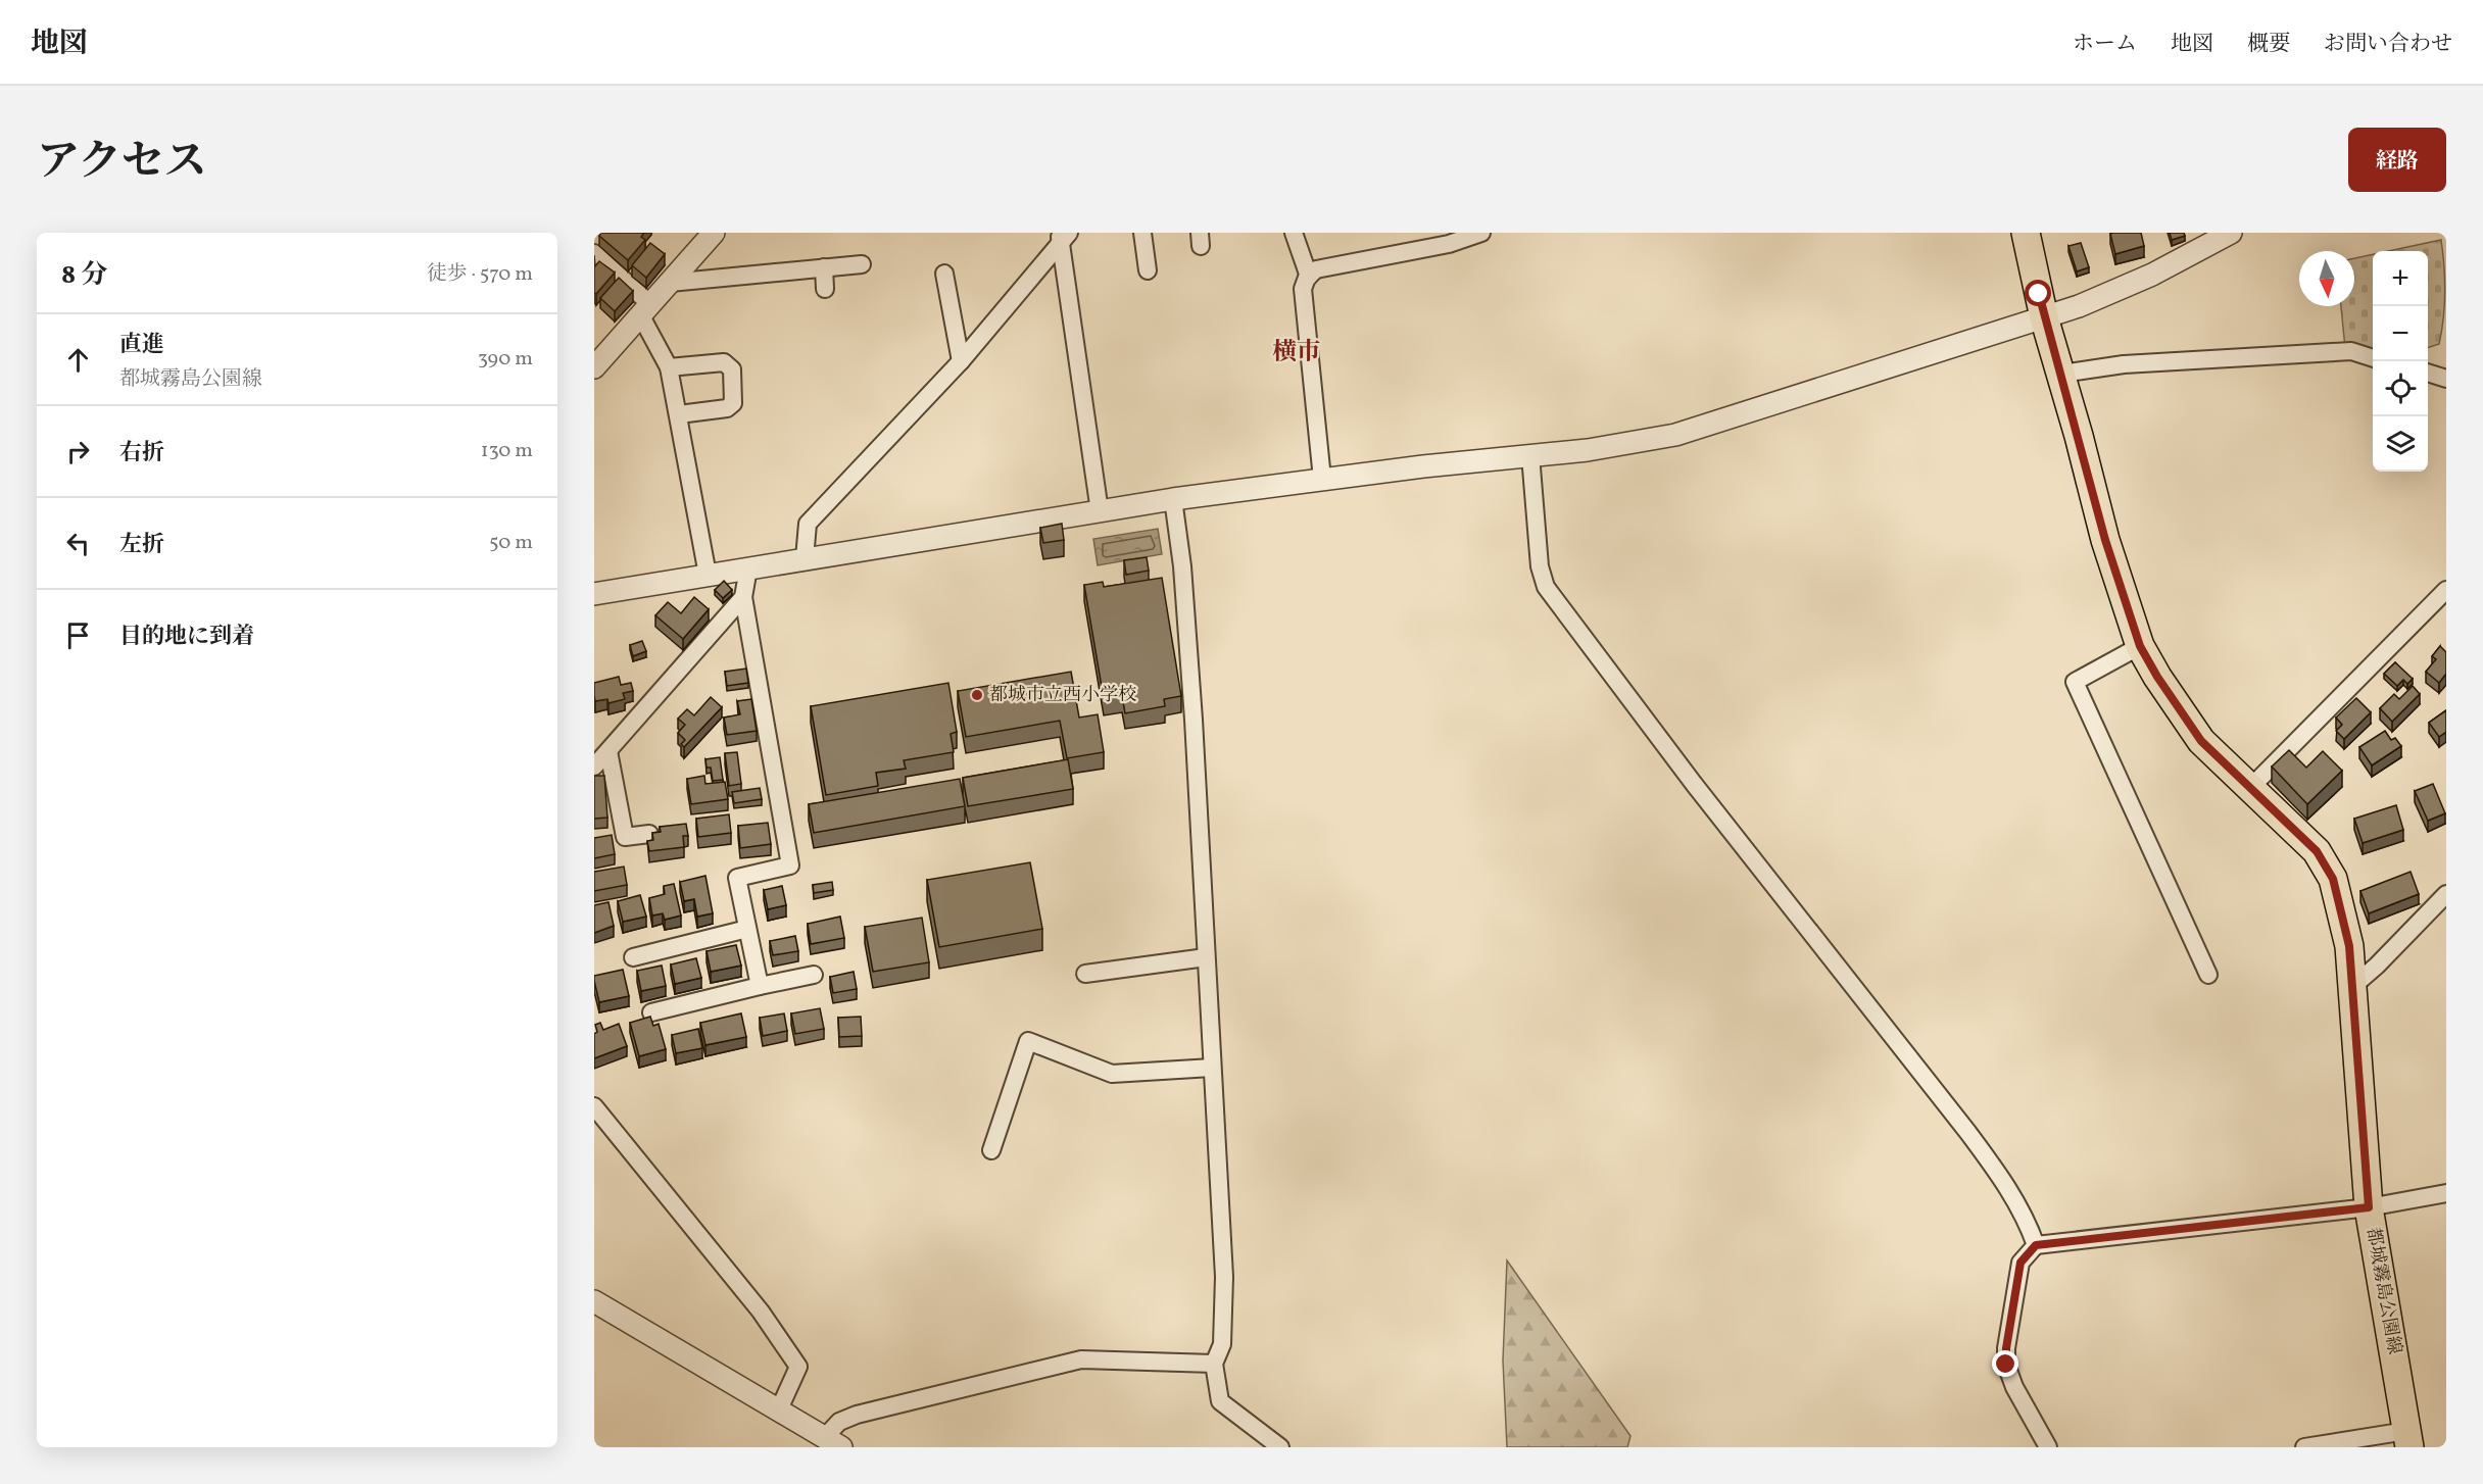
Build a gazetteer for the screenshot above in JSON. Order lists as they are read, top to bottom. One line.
{"streets":{"main road":["都城霧島公園線"]},"districts":["横市"],"places":["都城市立西小学校"],"north":"bottom","page":{"header":"地図","nav":["ホーム","地図","概要","お問い合わせ"],"title":"アクセス","buttons":"経路","heading":["8 分","徒歩 · 570 m"],"map_buttons":["+","−"],"list":[["直進","都城霧島公園線","390 m"],["右折","130 m"],["左折","50 m"],"目的地に到着"]}}
